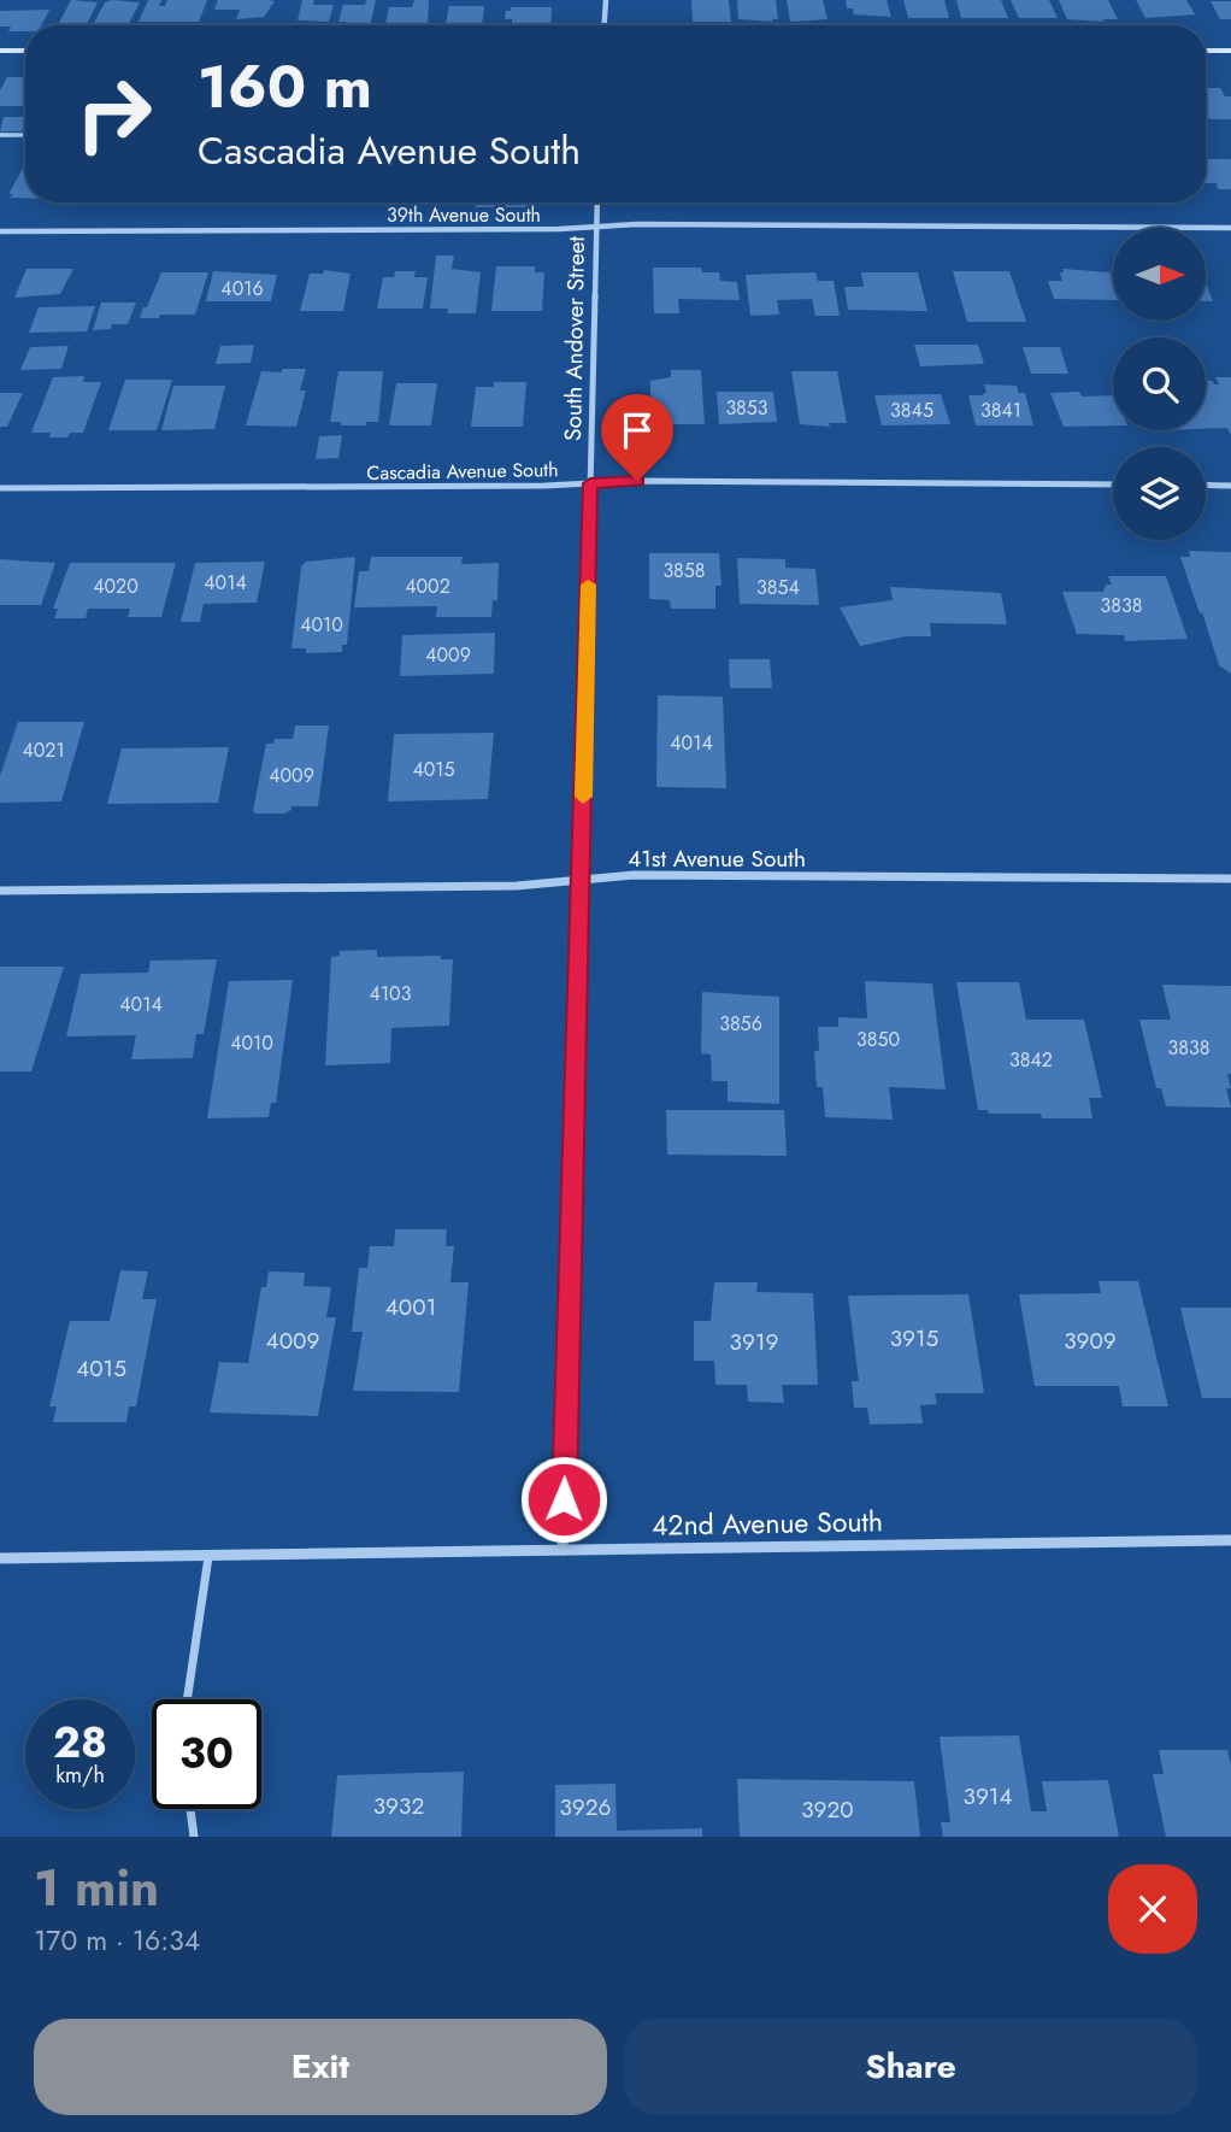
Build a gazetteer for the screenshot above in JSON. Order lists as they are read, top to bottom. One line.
{"streets":{"street":["39th Avenue South","South Andover Street","Cascadia Avenue South","41st Avenue South","42nd Avenue South"]},"crossings":[["39th Avenue South","South Andover Street"],["South Andover Street","Cascadia Avenue South"],["South Andover Street","41st Avenue South"],["South Andover Street","42nd Avenue South"]],"house_numbers":["4016","3853","3845","3841","3858","4014","4020","4002","3854","3838","4010","4009","4014","4021","4015","4009","4103","4014","3856","3850","4010","3838","3842","4001","3915","4009","3909","3919","4015","3914","3932","3926","3920"],"north":"right","page":{"turn":["160 m","Cascadia Avenue South"],"speed":"28 km/h","limit":"30","heading":["1 min","170 m · 16:34"],"buttons":["Exit","Share"]}}
